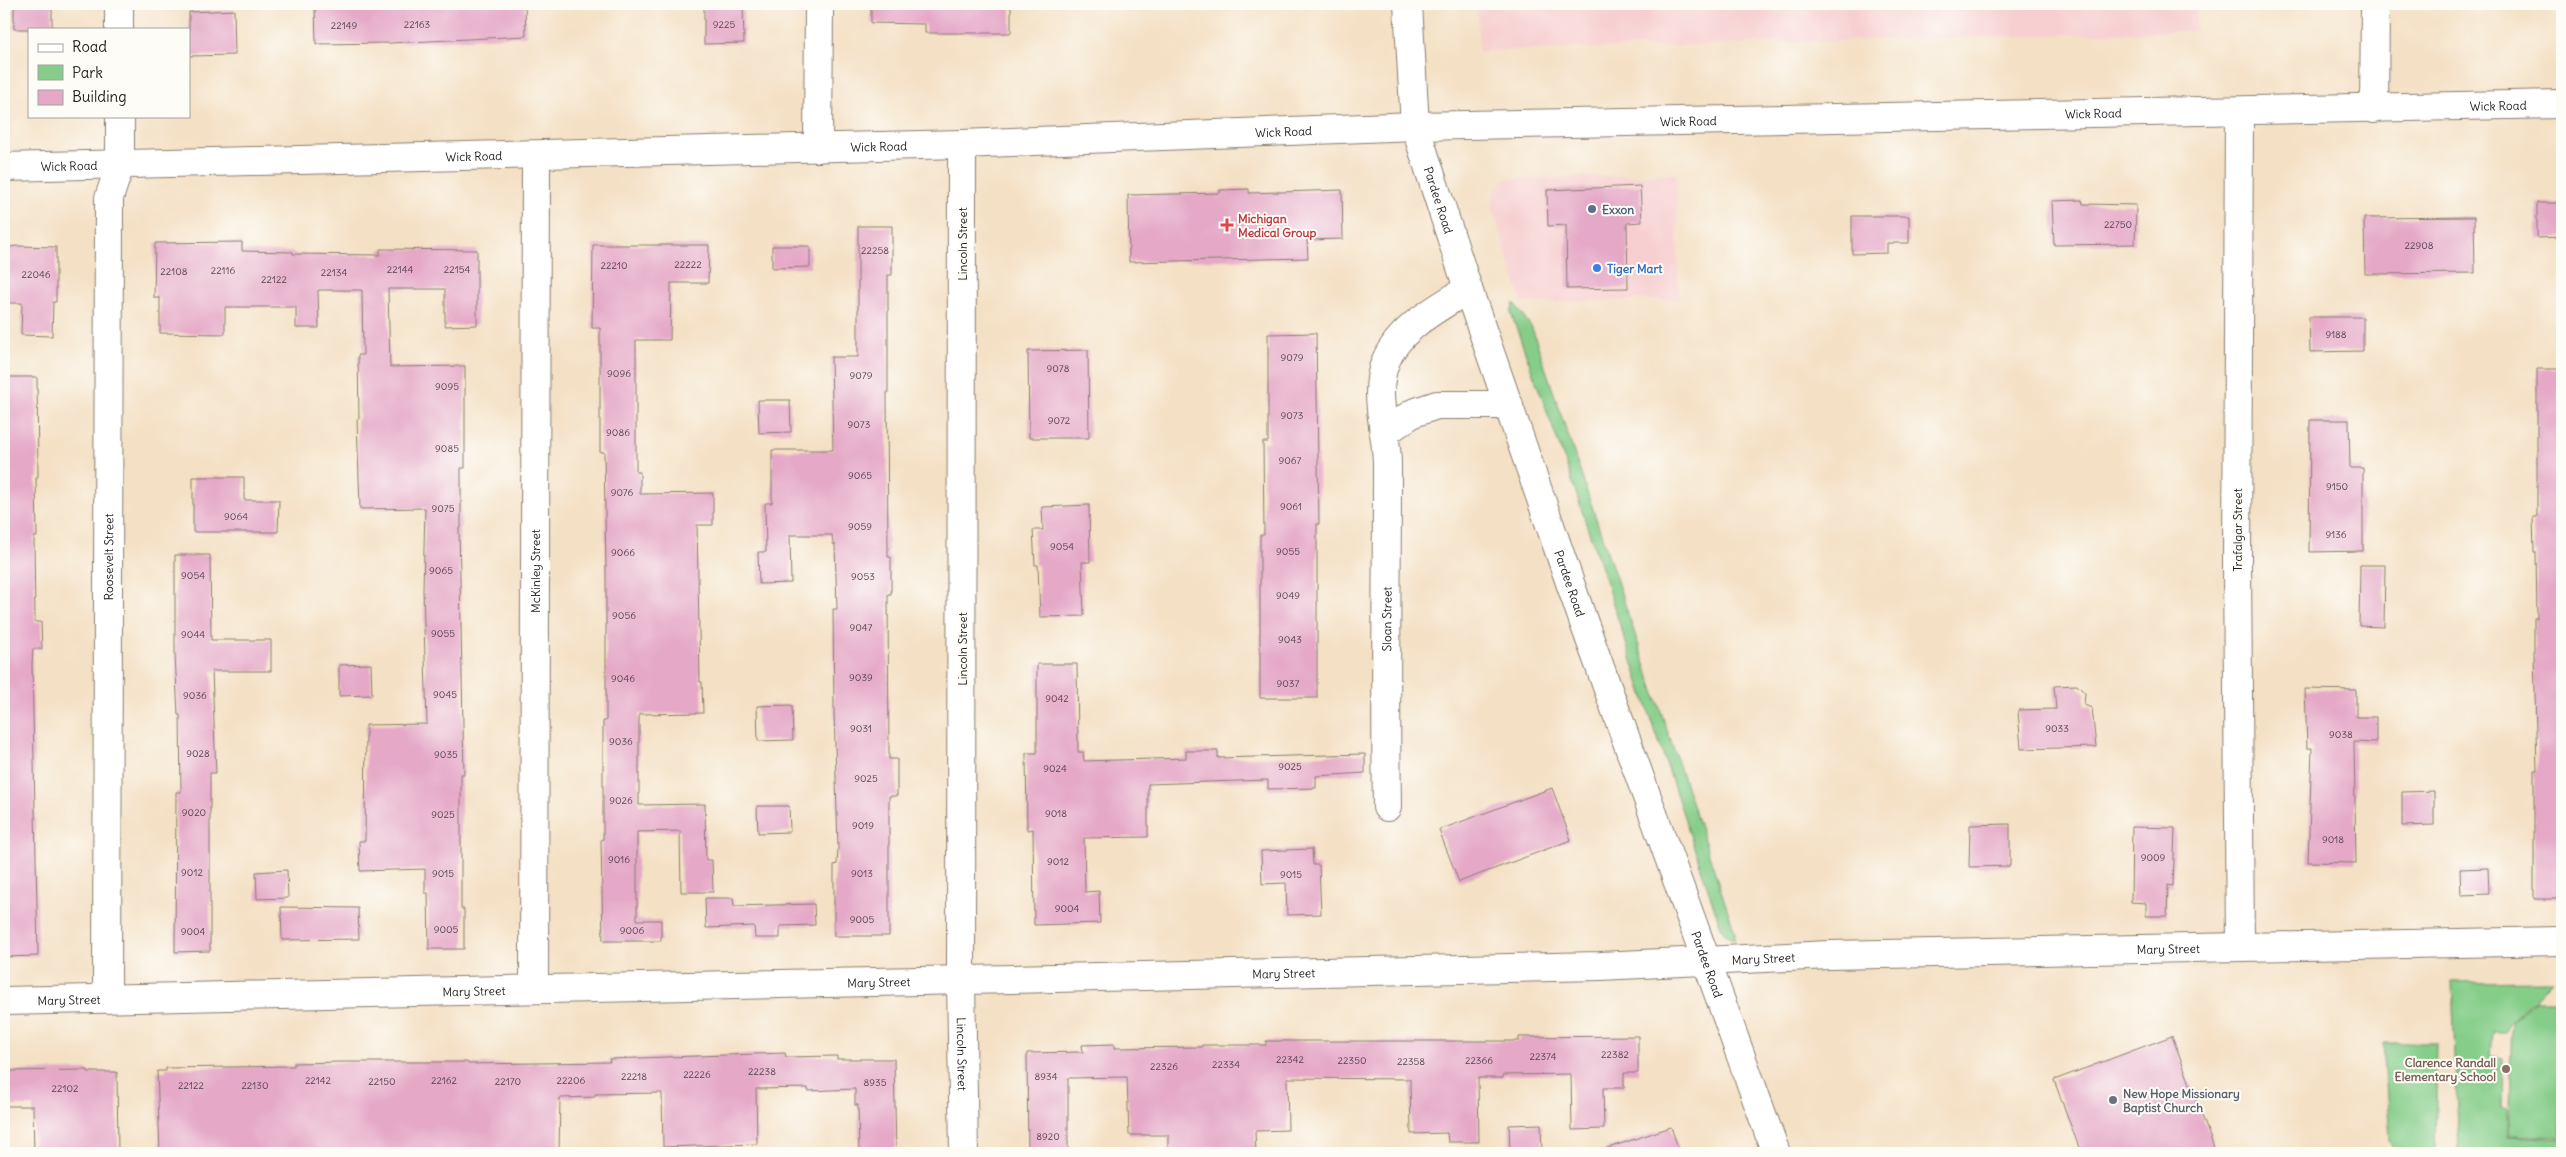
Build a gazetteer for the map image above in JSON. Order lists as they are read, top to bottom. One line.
{"streets":{"street":["Wick Road","Pardee Road","Lincoln Street","Trafalgar Street","Roosevelt Street","McKinley Street","Sloan Street","Mary Street"]},"crossings":[["Wick Road","Pardee Road"],["Wick Road","Lincoln Street"],["Wick Road","Trafalgar Street"],["Wick Road","Roosevelt Street"],["Wick Road","McKinley Street"],["Pardee Road","Sloan Street"],["Pardee Road","Mary Street"],["Lincoln Street","Mary Street"],["Trafalgar Street","Mary Street"],["Roosevelt Street","Mary Street"],["McKinley Street","Mary Street"]],"places":{"other":["Exxon","Tiger Mart","Clarence Randall Elementary School","New Hope Missionary Baptist Church"],"health":["Michigan Medical Group"]},"house_numbers":["22163","9225","22149","22750","22908","22258","22222","22210","22144","22154","22116","22108","22134","22046","22122","9188","9079","9078","9096","9079","9095","9073","9072","9073","9086","9085","9067","9065","9150","9076","9061","9075","9064","9059","9136","9054","9055","9066","9065","9054","9053","9049","9056","9047","9055","9044","9043","9039","9046","9037","9045","9036","9042","9031","9033","9038","9036","9028","9035","9025","9024","9025","9026","9020","9018","9025","9019","9018","9009","9016","9012","9012","9015","9013","9015","9004","9005","9005","9006","9004","22382","22374","22342","22350","22366","22358","22334","22326","22238","22226","22218","8934","22142","22162","22206","22150","22170","8935","22122","22130","22102","8920"],"legend":["Road","Park","Building"]}
